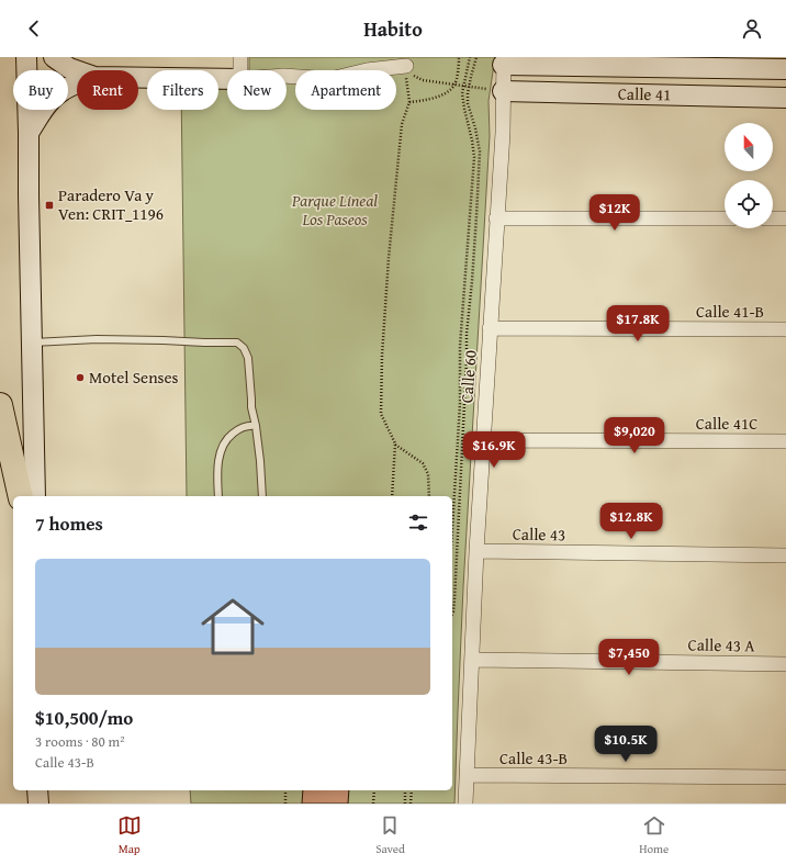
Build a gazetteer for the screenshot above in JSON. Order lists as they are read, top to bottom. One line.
{"streets":{"street":["Calle 41","Calle 41-B","Calle 60","Calle 41C","Calle 43","Calle 43 A","Calle 43-B"]},"crossings":[["Calle 41","Calle 60"],["Calle 41-B","Calle 60"],["Calle 60","Calle 41C"],["Calle 60","Calle 43"],["Calle 60","Calle 43 A"],["Calle 60","Calle 43-B"]],"parks":["Parque Lineal Los Paseos"],"places":{"transit":["Paradero Va y Ven: CRIT_1196"],"other":["Motel Senses"]},"north":"top","page":{"header":"Habito","chip":["Buy","Rent","Filters","New","Apartment"],"price":["$12K","$17.8K","$9,020","$16.9K","$12.8K","$7,450","$10.5K"],"heading":"7 homes","list":[{"name":"$10,500/mo","note":"3 rooms · 80 m² · Calle 43-B"}],"tabs":["Map","Saved","Home"]}}
